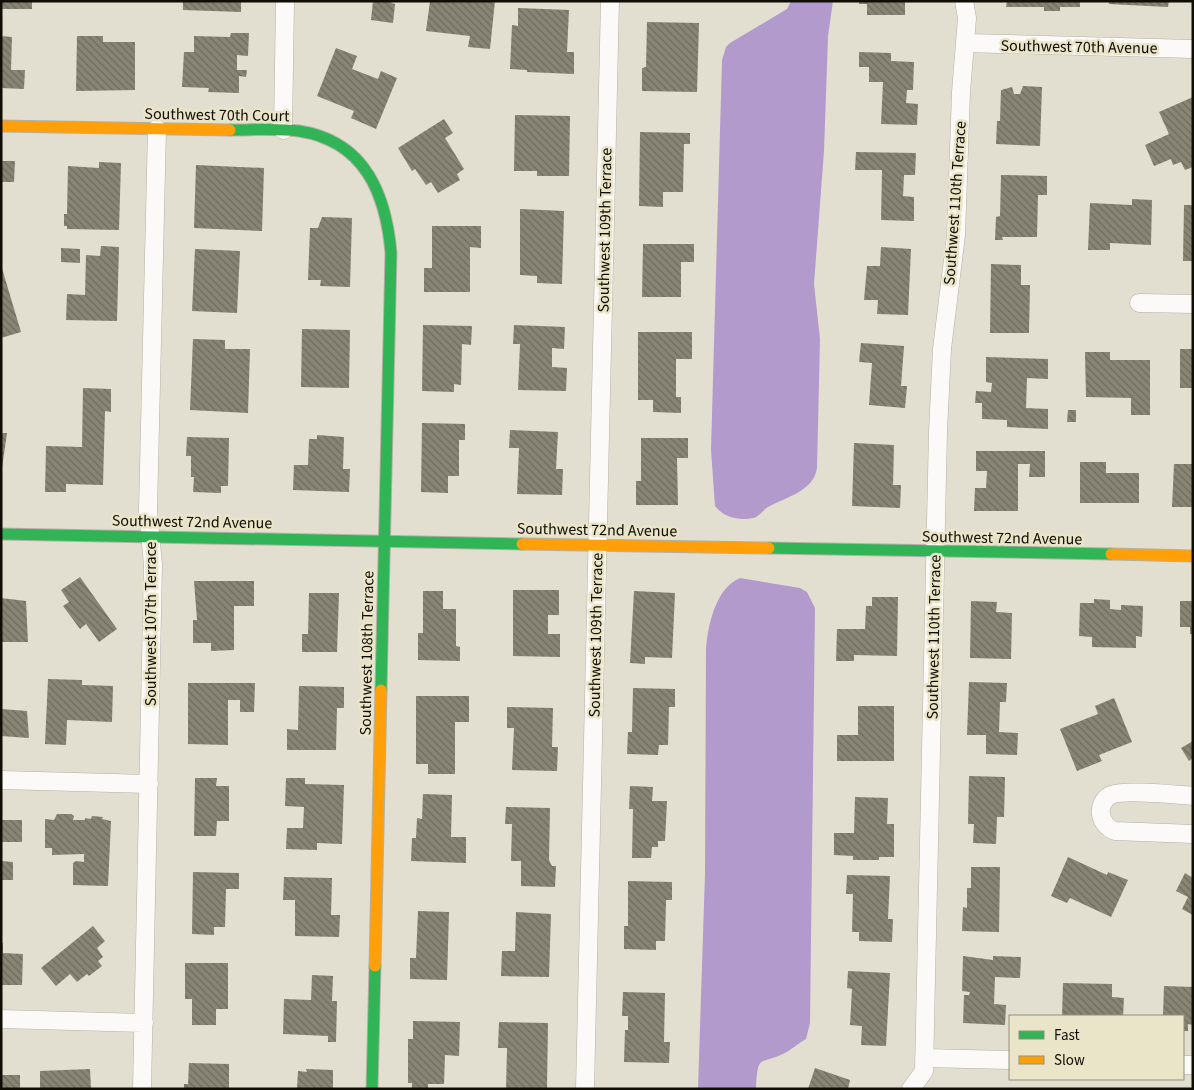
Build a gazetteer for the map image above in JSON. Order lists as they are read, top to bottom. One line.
{"streets":{"street":["Southwest 70th Avenue","Southwest 70th Court","Southwest 110th Terrace","Southwest 109th Terrace","Southwest 72nd Avenue","Southwest 107th Terrace","Southwest 108th Terrace"]},"crossings":[["Southwest 70th Avenue","Southwest 110th Terrace"],["Southwest 70th Court","Southwest 107th Terrace"],["Southwest 70th Court","Southwest 108th Terrace"],["Southwest 110th Terrace","Southwest 72nd Avenue"],["Southwest 109th Terrace","Southwest 72nd Avenue"],["Southwest 72nd Avenue","Southwest 107th Terrace"],["Southwest 72nd Avenue","Southwest 108th Terrace"]],"legend":["Fast","Slow"]}
